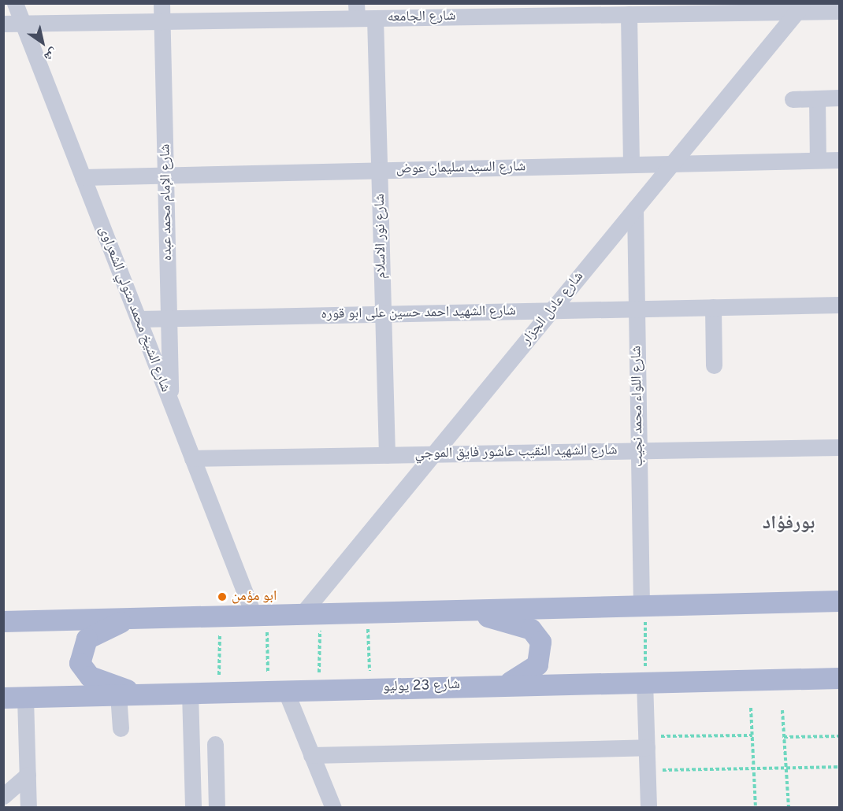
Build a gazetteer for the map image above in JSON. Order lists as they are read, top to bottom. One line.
{"streets":{"main road":["شارع 23 يوليو"],"street":["شارع الجامعه","شارع السيد سليمان عوض","شارع الإمام محمد عبده","شارع نور الاسلام","شارع عادل الجزار","شارع الشيخ محمد متولي الشعراوى","شارع الشهيد احمد حسين على ابو قوره","شارع اللواء محمد نجيب","شارع الشهيد النقيب عاشور فايق الموجي"]},"crossings":[["شارع الجامعه","شارع الإمام محمد عبده"],["شارع الجامعه","شارع نور الاسلام"],["شارع الجامعه","شارع عادل الجزار"],["شارع الجامعه","شارع الشيخ محمد متولي الشعراوى"],["شارع السيد سليمان عوض","شارع الإمام محمد عبده"],["شارع السيد سليمان عوض","شارع نور الاسلام"],["شارع السيد سليمان عوض","شارع عادل الجزار"],["شارع السيد سليمان عوض","شارع الشيخ محمد متولي الشعراوى"],["شارع الإمام محمد عبده","شارع الشيخ محمد متولي الشعراوى"],["شارع الإمام محمد عبده","شارع الشهيد احمد حسين على ابو قوره"],["شارع نور الاسلام","شارع الشهيد احمد حسين على ابو قوره"],["شارع نور الاسلام","شارع الشهيد النقيب عاشور فايق الموجي"],["شارع عادل الجزار","شارع الشهيد احمد حسين على ابو قوره"],["شارع عادل الجزار","شارع اللواء محمد نجيب"],["شارع عادل الجزار","شارع الشهيد النقيب عاشور فايق الموجي"],["شارع الشيخ محمد متولي الشعراوى","شارع الشهيد احمد حسين على ابو قوره"],["شارع الشيخ محمد متولي الشعراوى","شارع الشهيد النقيب عاشور فايق الموجي"],["شارع الشهيد احمد حسين على ابو قوره","شارع اللواء محمد نجيب"],["شارع اللواء محمد نجيب","شارع الشهيد النقيب عاشور فايق الموجي"]],"districts":["بورفؤاد"],"places":["ابو مؤمن"],"north":"bottom right"}
